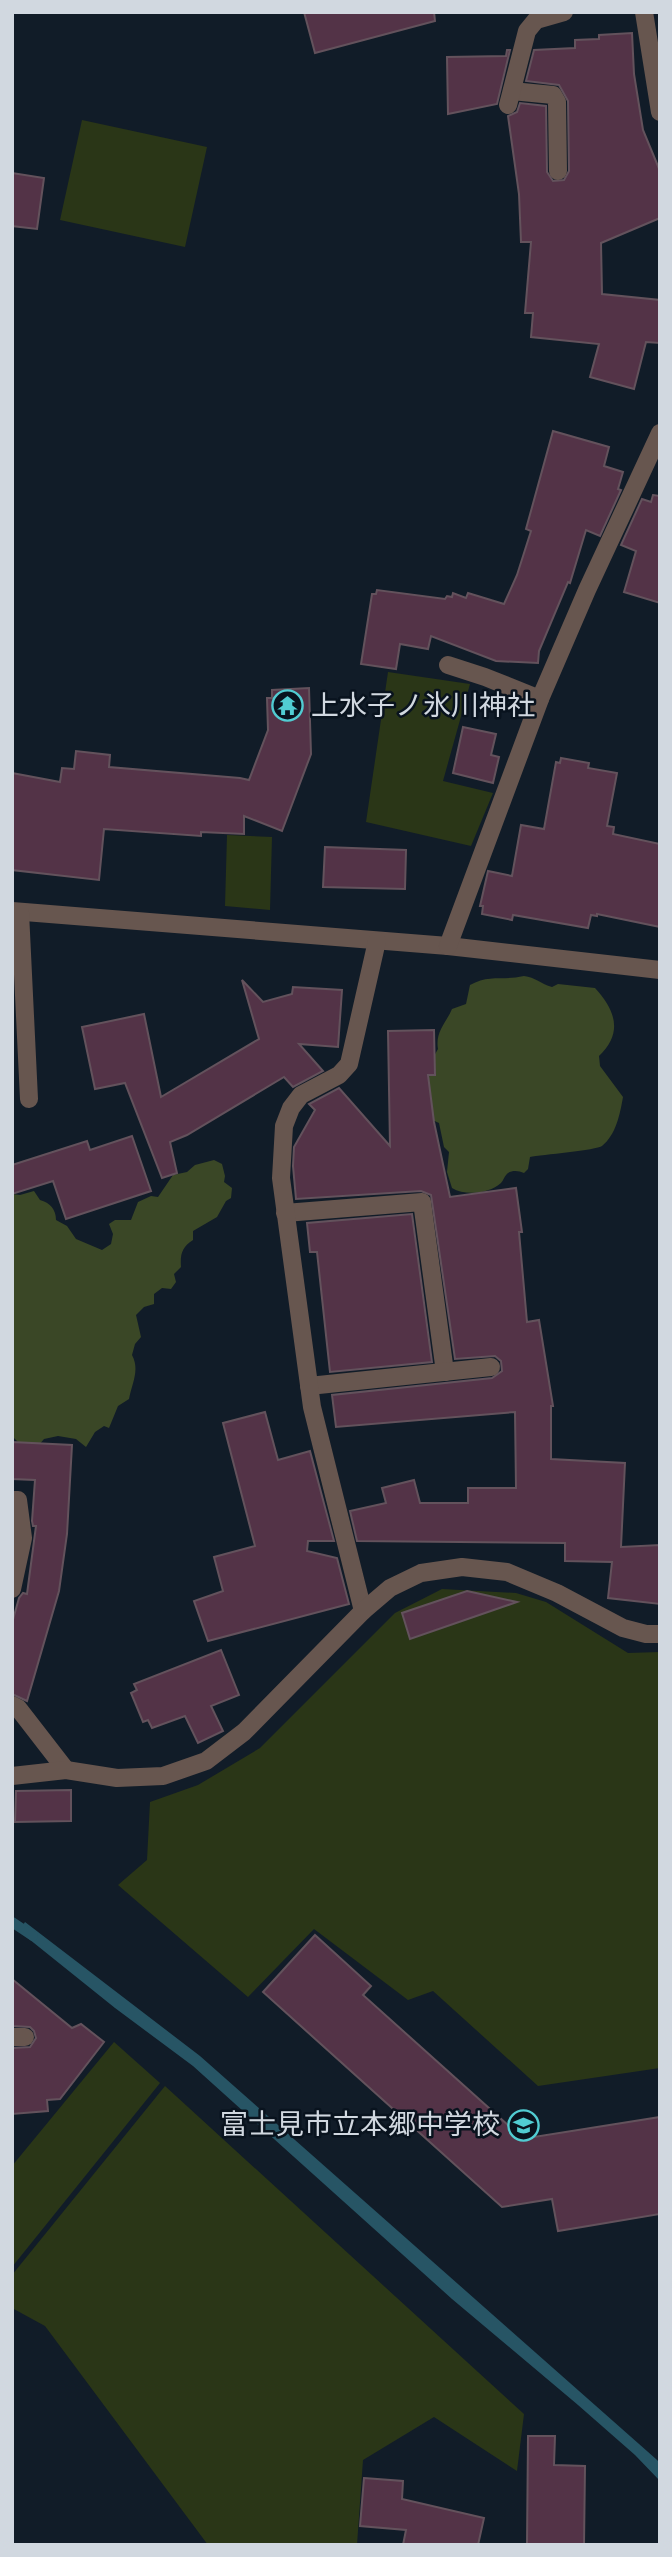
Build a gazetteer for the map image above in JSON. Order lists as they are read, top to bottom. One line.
{"places":{"temple":["上水子ノ氷川神社"],"school or university":["富士見市立本郷中学校"]}}
